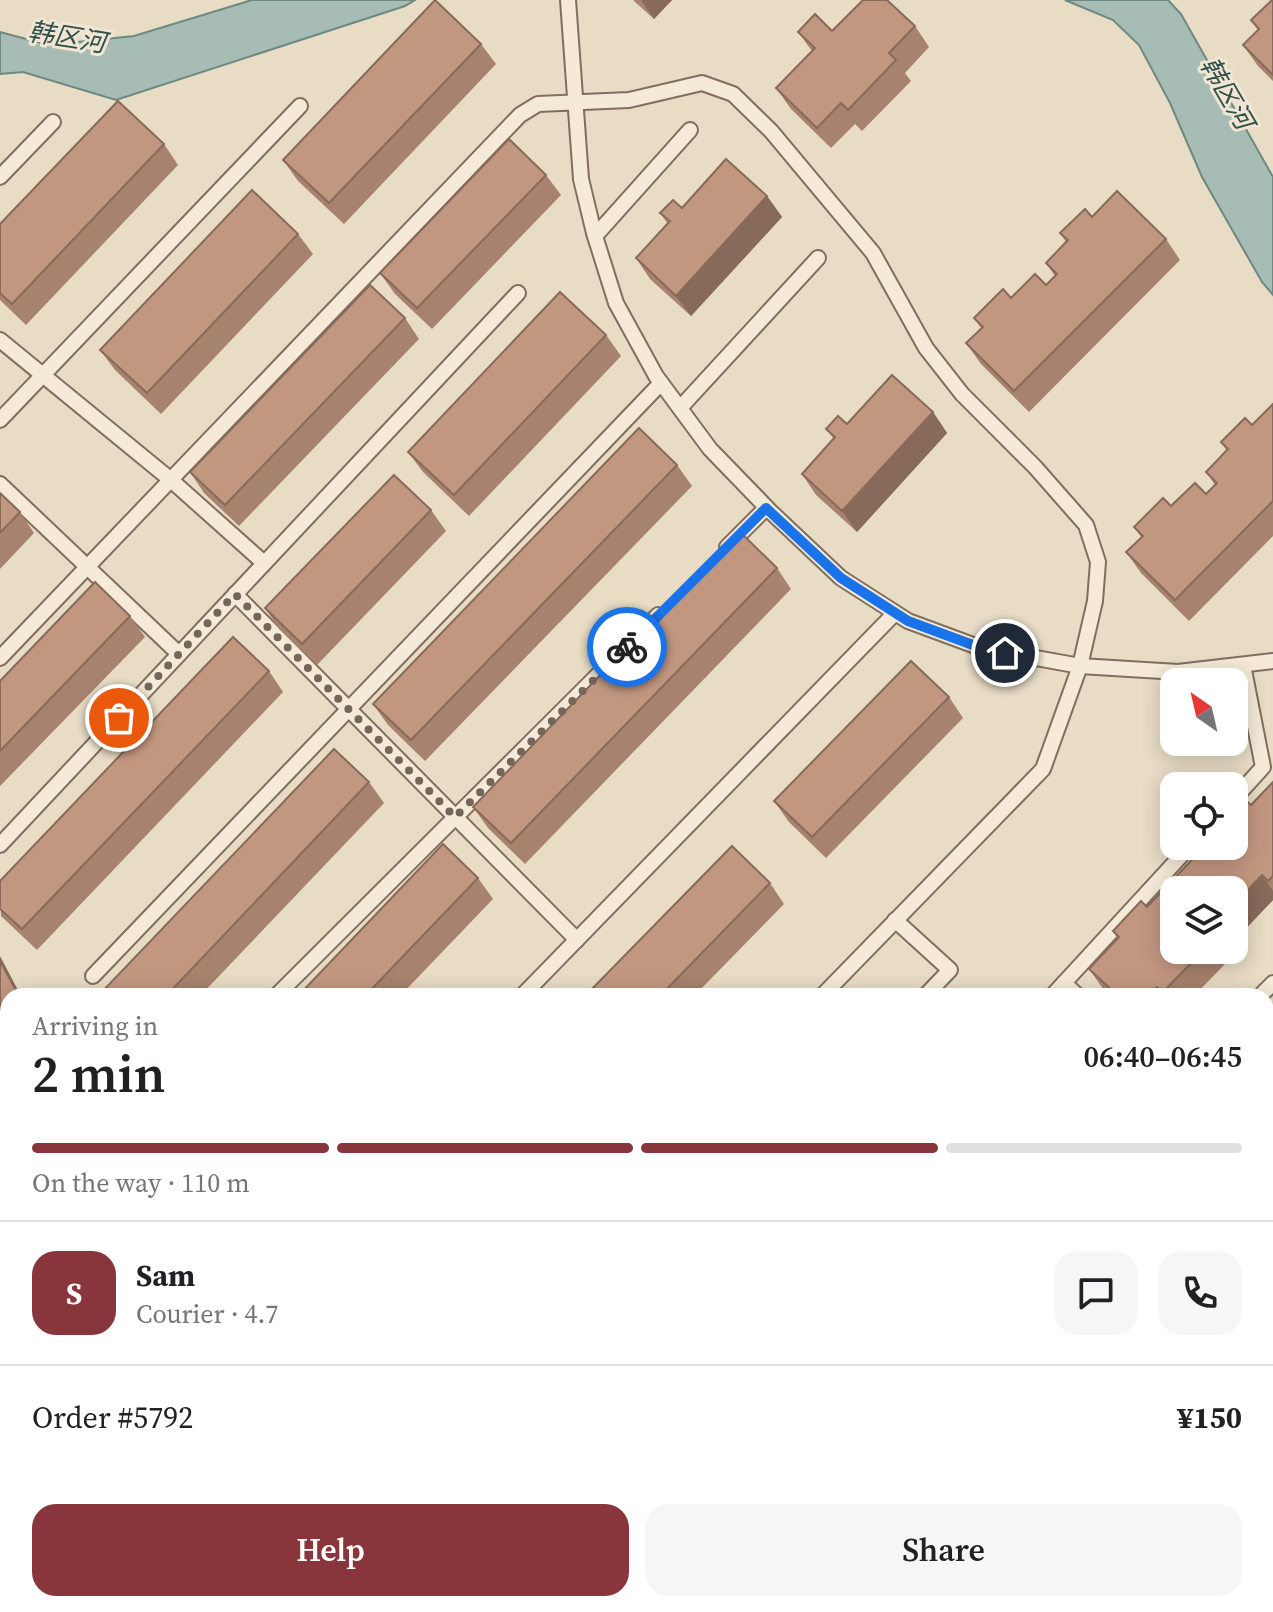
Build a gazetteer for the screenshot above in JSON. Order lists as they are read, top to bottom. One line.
{"water":["韩区河"],"north":"top left","page":{"heading":["2 min","Arriving in","06:40–06:45"],"panel":["Sam","Courier · 4.7","Order #5792","¥150"],"bar":"On the way · 110 m","round":"S","buttons":["Help","Share"]}}
